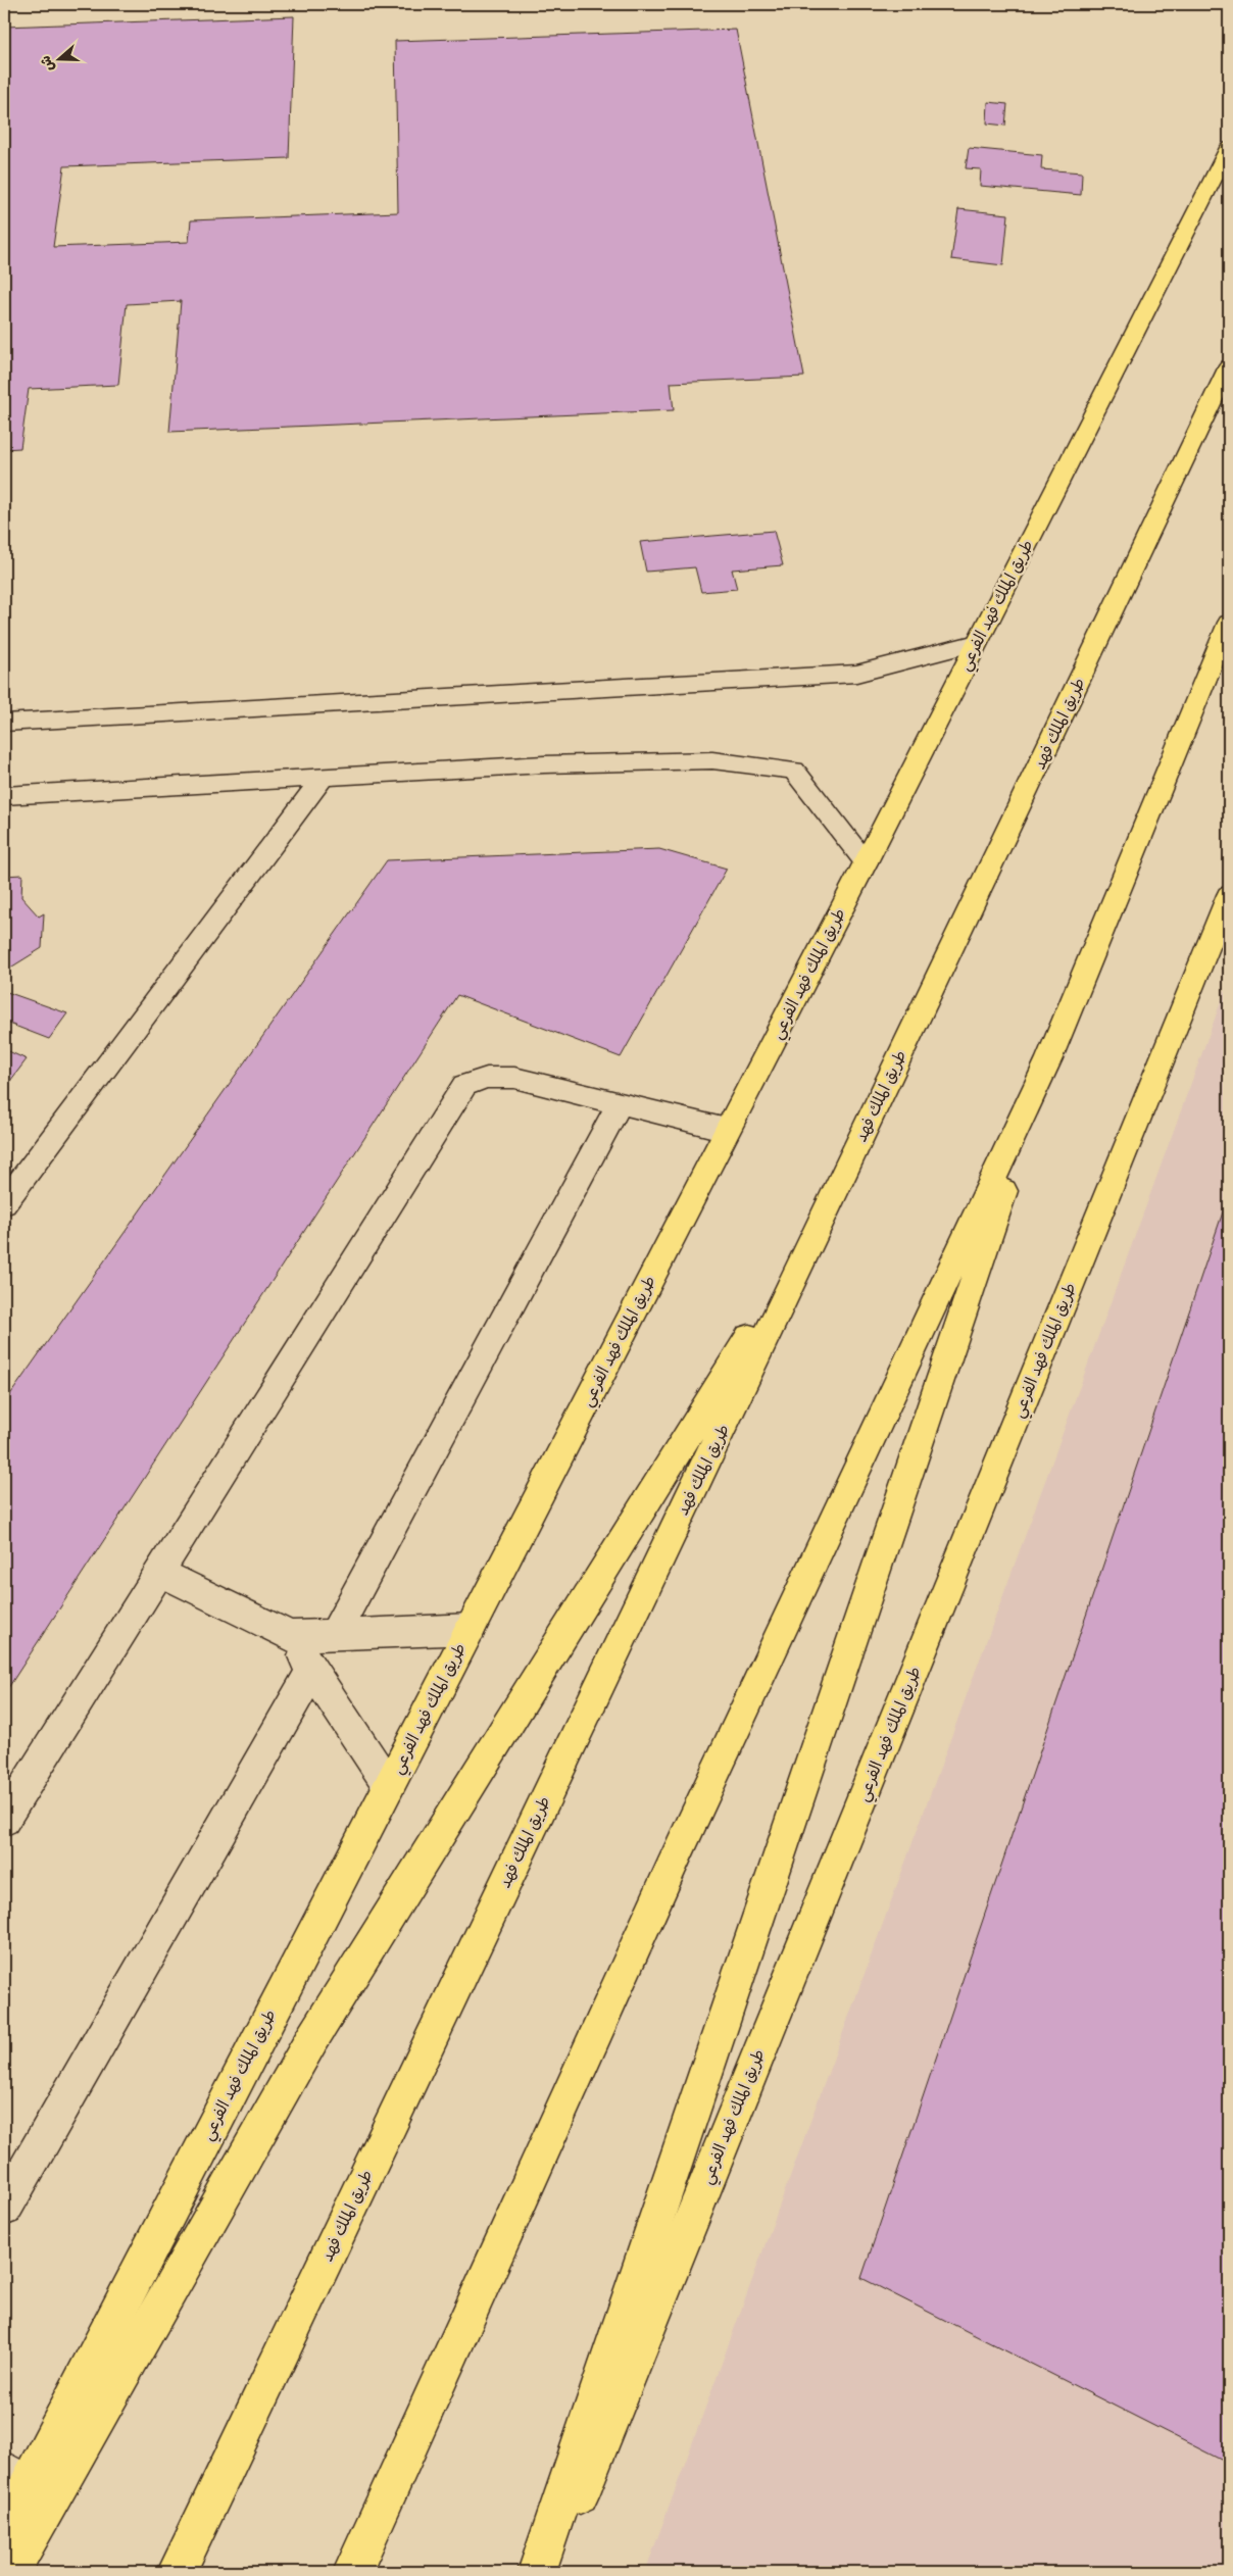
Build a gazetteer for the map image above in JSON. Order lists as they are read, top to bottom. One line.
{"streets":{"main road":["طريق الملك فهد الفرعي","طريق الملك فهد"]},"north":"left"}
